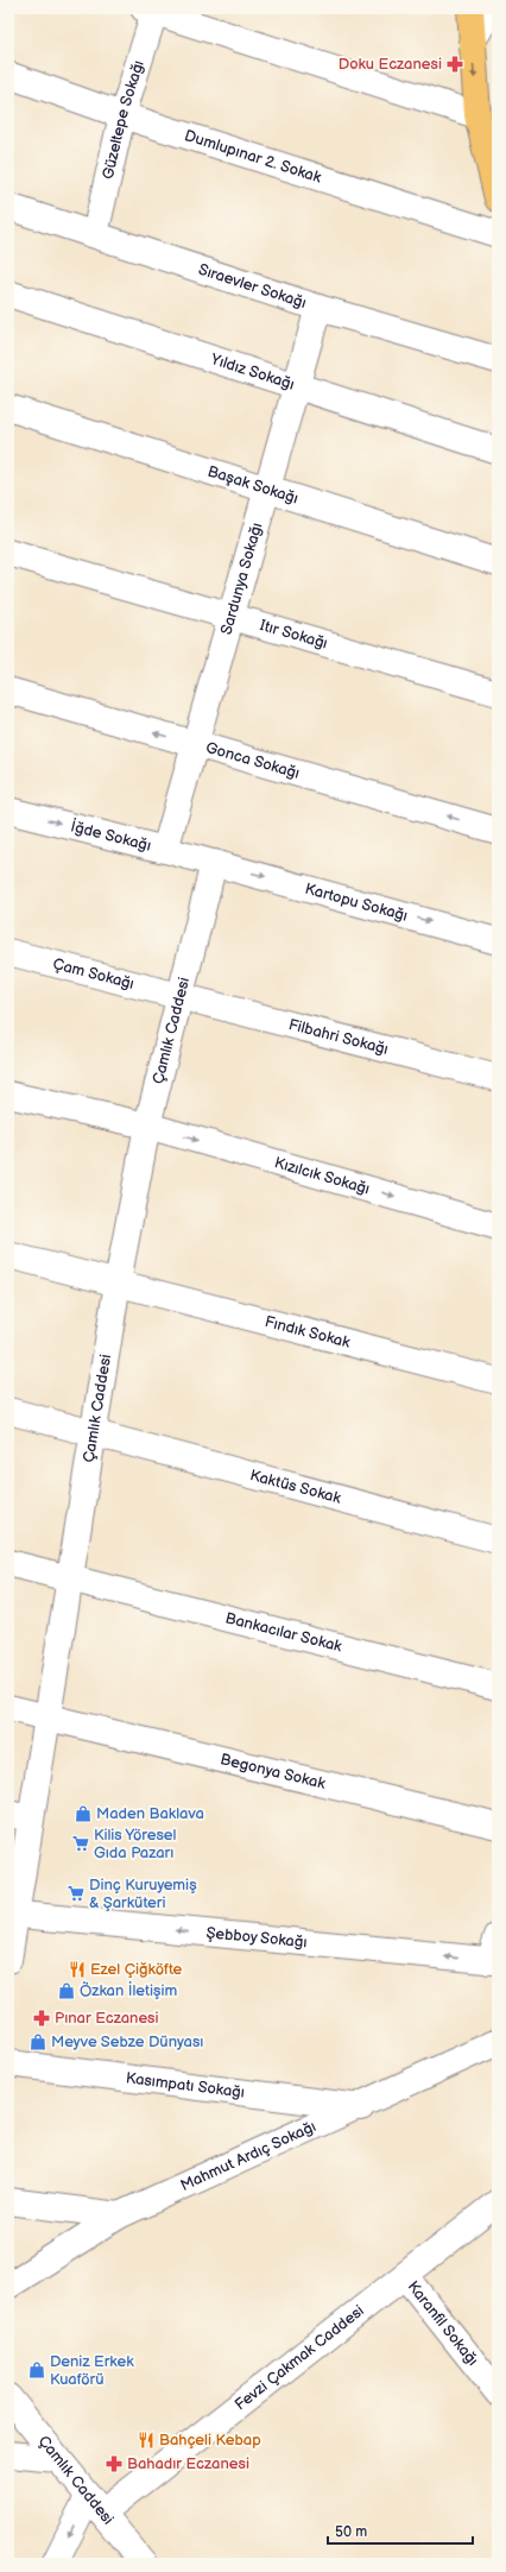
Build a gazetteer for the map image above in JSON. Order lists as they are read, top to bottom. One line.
{"streets":{"street":["Güzeltepe Sokağı","Dumlupınar 2. Sokak","Sıraevler Sokağı","Yıldız Sokağı","Başak Sokağı","Sardunya Sokağı","Itır Sokağı","Gonca Sokağı","İğde Sokağı","Kartopu Sokağı","Çam Sokağı","Çamlık Caddesi","Filbahri Sokağı","Kızılcık Sokağı","Fındık Sokak","Kaktüs Sokak","Bankacılar Sokak","Begonya Sokak","Şebboy Sokağı","Kasımpatı Sokağı","Mahmut Ardıç Sokağı","Karanfil Sokağı","Fevzi Çakmak Caddesi"]},"crossings":[["Güzeltepe Sokağı","Dumlupınar 2. Sokak"],["Güzeltepe Sokağı","Sıraevler Sokağı"],["Sıraevler Sokağı","Sardunya Sokağı"],["Yıldız Sokağı","Sardunya Sokağı"],["Başak Sokağı","Sardunya Sokağı"],["Sardunya Sokağı","Itır Sokağı"],["Sardunya Sokağı","Gonca Sokağı"],["Sardunya Sokağı","İğde Sokağı"],["İğde Sokağı","Kartopu Sokağı"],["İğde Sokağı","Çamlık Caddesi"],["Kartopu Sokağı","Çamlık Caddesi"],["Çam Sokağı","Çamlık Caddesi"],["Çam Sokağı","Filbahri Sokağı"],["Çamlık Caddesi","Filbahri Sokağı"],["Çamlık Caddesi","Kızılcık Sokağı"],["Çamlık Caddesi","Fındık Sokak"],["Çamlık Caddesi","Kaktüs Sokak"],["Çamlık Caddesi","Bankacılar Sokak"],["Çamlık Caddesi","Begonya Sokak"],["Çamlık Caddesi","Şebboy Sokağı"],["Çamlık Caddesi","Fevzi Çakmak Caddesi"],["Kasımpatı Sokağı","Mahmut Ardıç Sokağı"],["Karanfil Sokağı","Fevzi Çakmak Caddesi"]],"one_way":["Gonca Sokağı","İğde Sokağı","Kartopu Sokağı","Kızılcık Sokağı","Şebboy Sokağı"],"places":{"pharmacy":["Doku Eczanesi","Pınar Eczanesi","Bahadır Eczanesi"],"shop":["Maden Baklava","Özkan İletişim","Meyve Sebze Dünyası","Deniz Erkek Kuaförü"],"supermarket":["Kilis Yöresel Gıda Pazarı","Dinç Kuruyemiş & Şarküteri"],"restaurant":["Ezel Çiğköfte","Bahçeli Kebap"]},"scale_bar":"50 m"}
